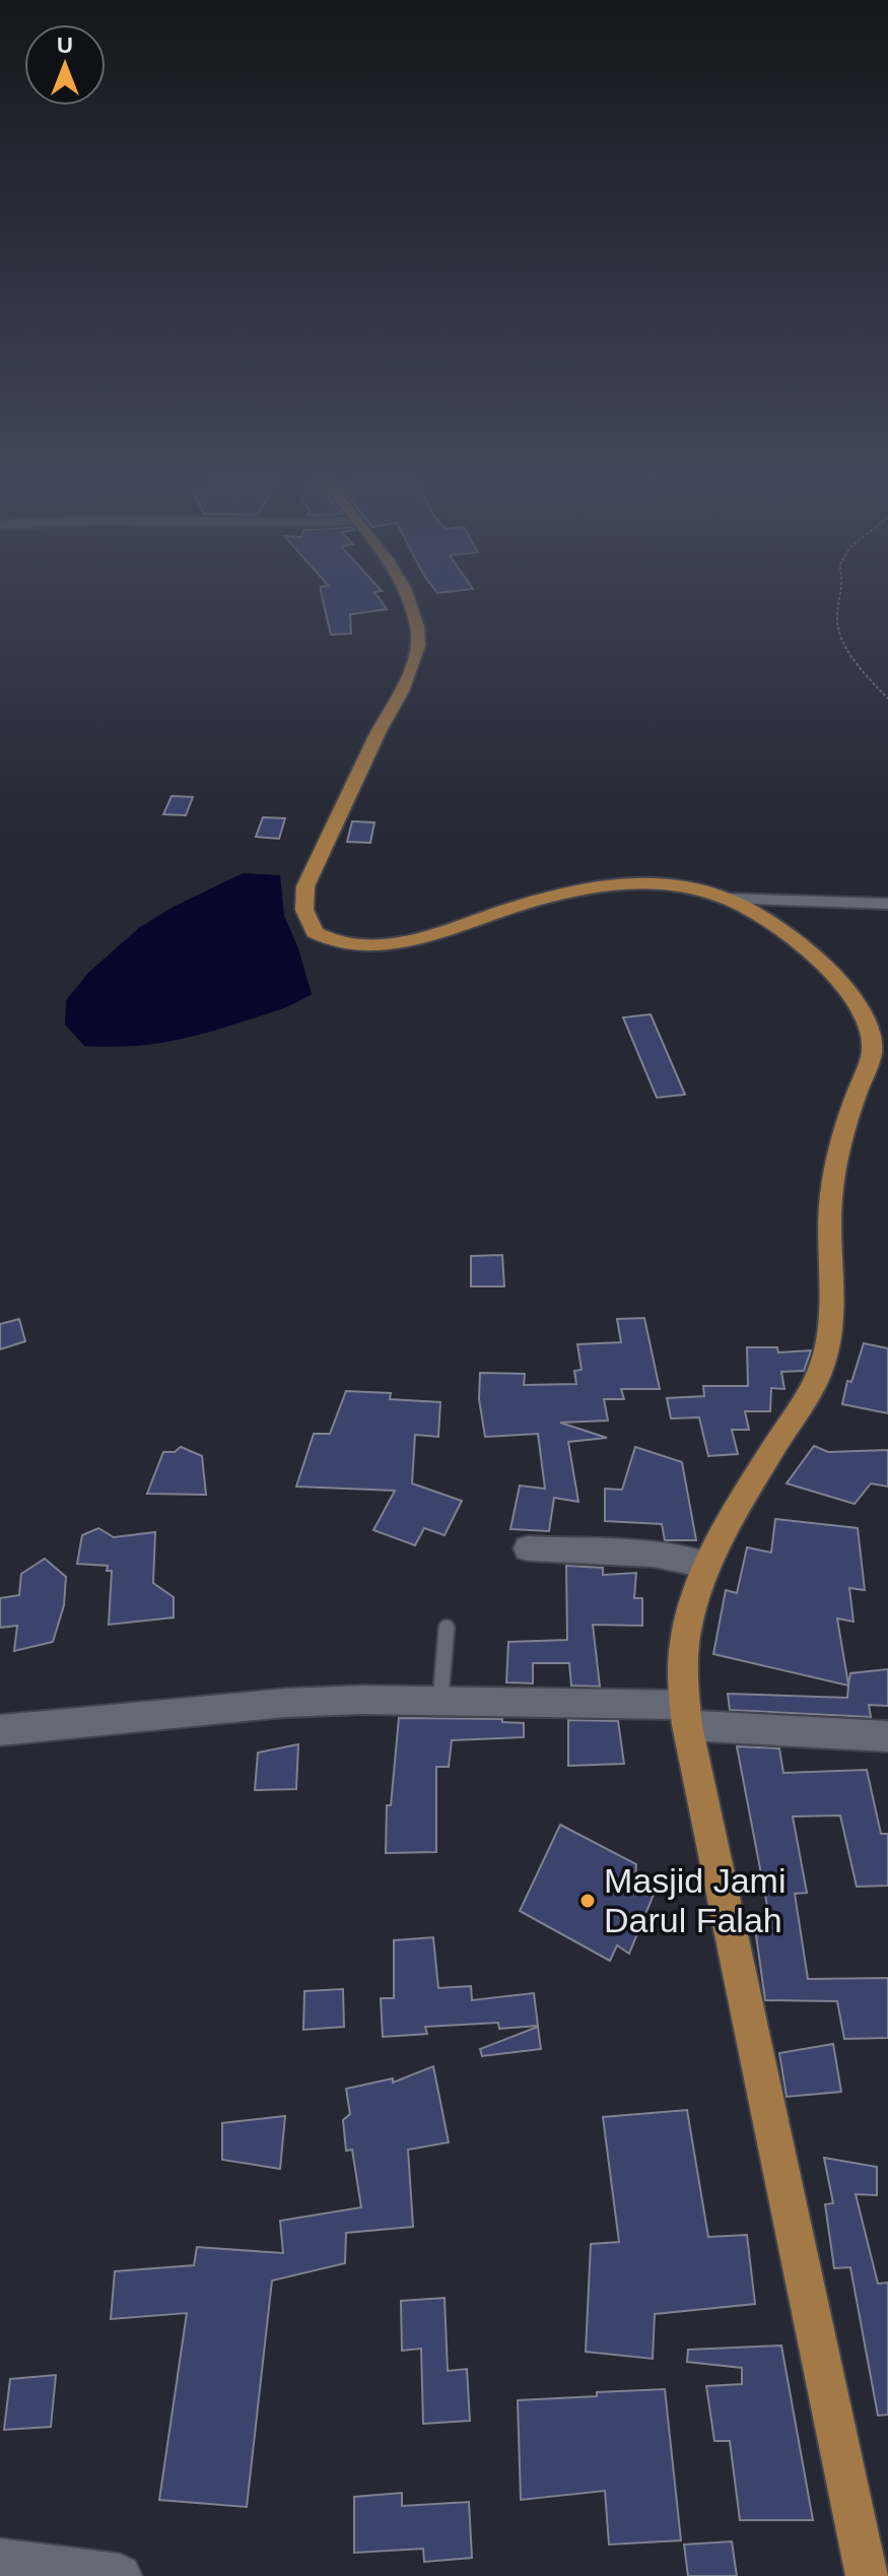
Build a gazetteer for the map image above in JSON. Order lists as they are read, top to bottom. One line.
{"places":["Masjid Jami Darul Falah"],"north":"top"}
